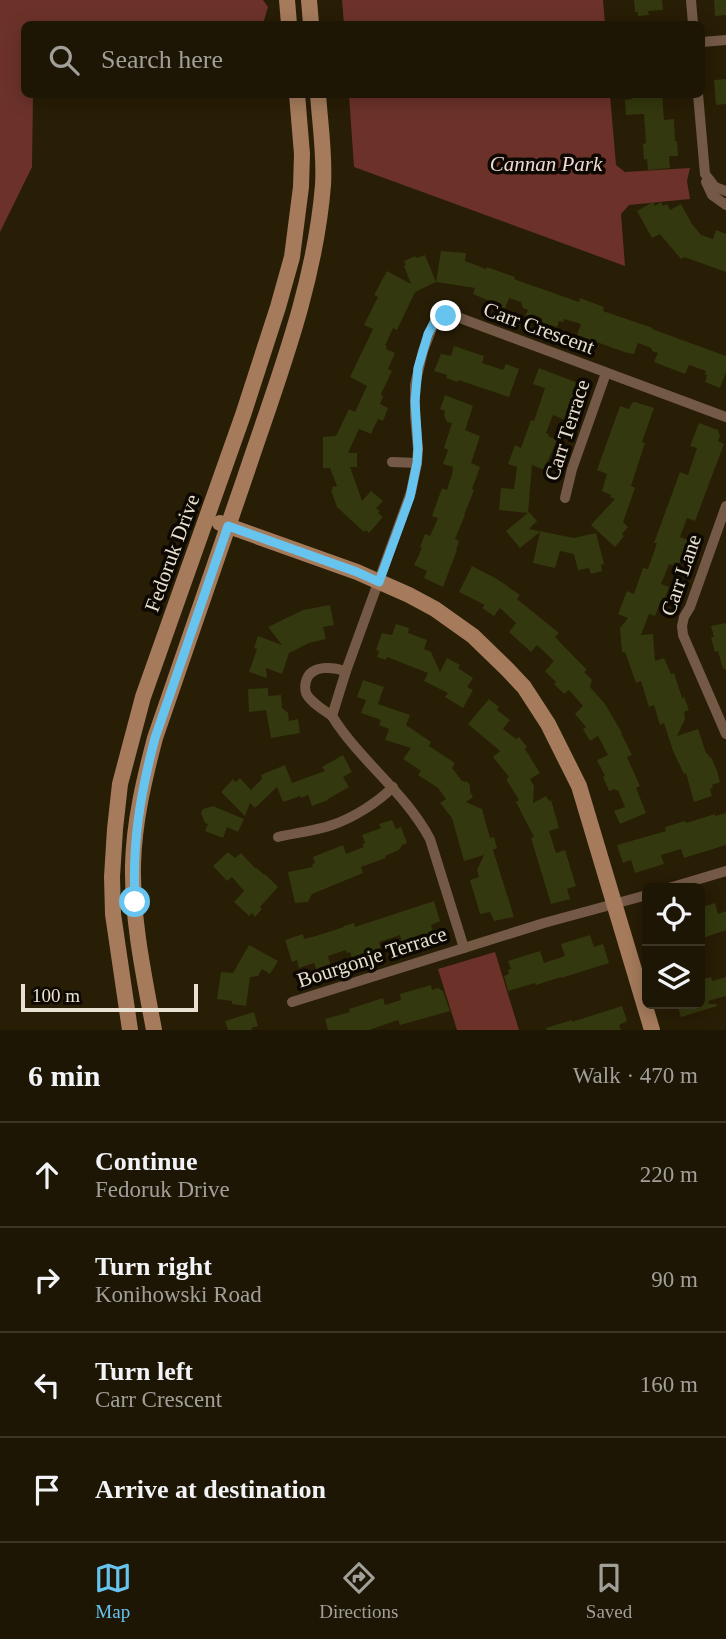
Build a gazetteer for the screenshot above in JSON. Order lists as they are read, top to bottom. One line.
{"streets":{"main road":["Fedoruk Drive"],"street":["Carr Crescent","Carr Terrace","Carr Lane","Bourgonje Terrace"]},"crossings":[["Carr Crescent","Carr Terrace"]],"parks":["Cannan Park"],"scale_bar":"100 m","page":{"search":"Search here","scale":"100 m","heading":["6 min","Walk · 470 m"],"list":[["Continue","Fedoruk Drive","220 m"],["Turn right","Konihowski Road","90 m"],["Turn left","Carr Crescent","160 m"],"Arrive at destination"],"nav":["Map","Directions","Saved"]}}
